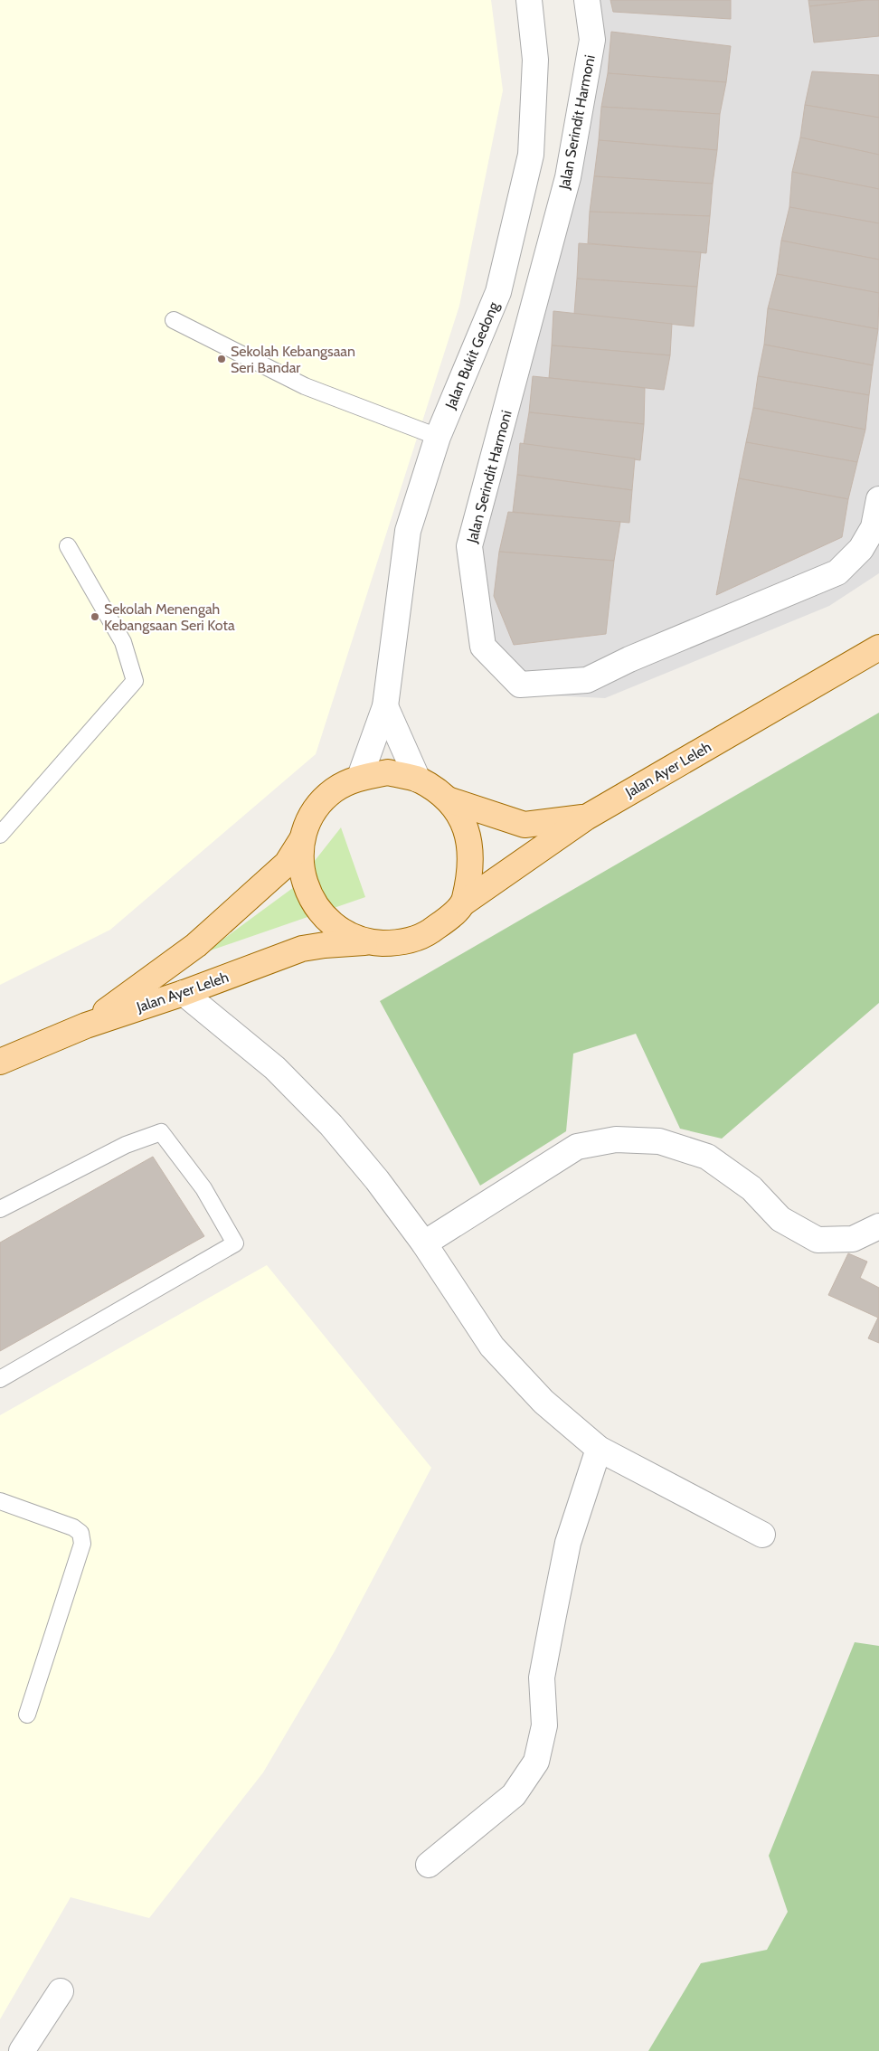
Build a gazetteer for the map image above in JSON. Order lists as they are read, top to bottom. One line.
{"streets":{"main road":["Jalan Ayer Leleh"],"street":["Jalan Serindit Harmoni","Jalan Bukit Gedong"]},"places":["Sekolah Kebangsaan Seri Bandar","Sekolah Menengah Kebangsaan Seri Kota"]}
